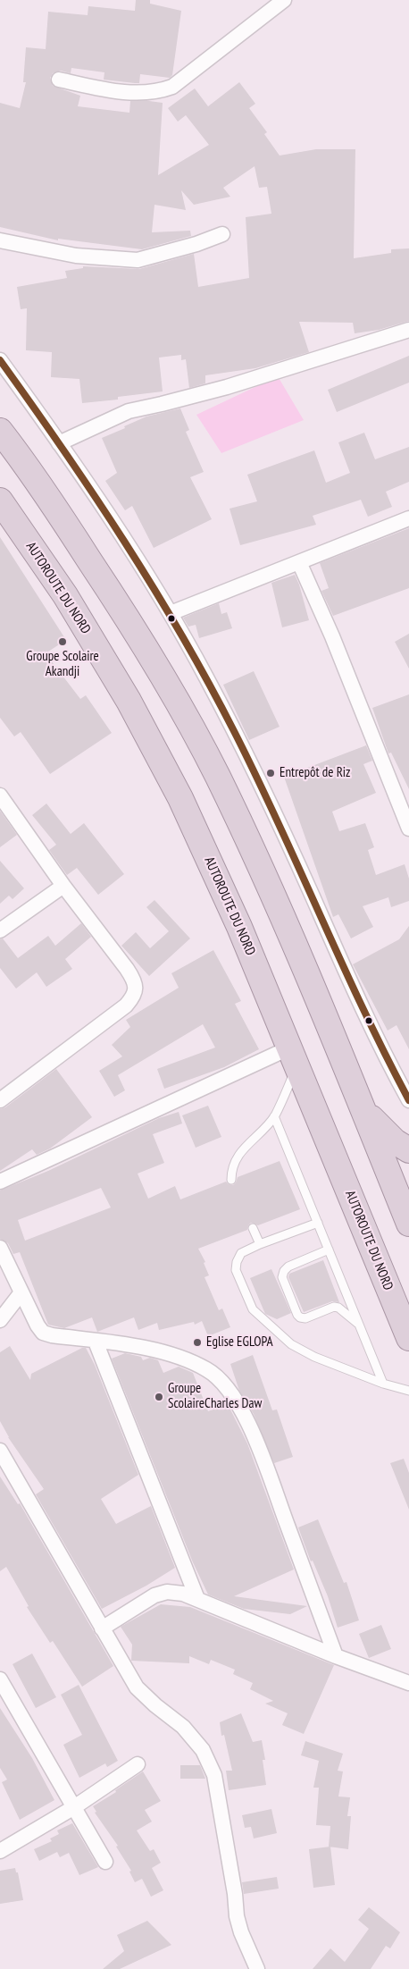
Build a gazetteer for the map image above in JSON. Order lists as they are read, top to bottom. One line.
{"streets":{"highway":["AUTOROUTE DU NORD"]},"places":["Groupe Scolaire Akandji","Entrepôt de Riz","Eglise EGLOPA","Groupe ScolaireCharles Daw"]}
